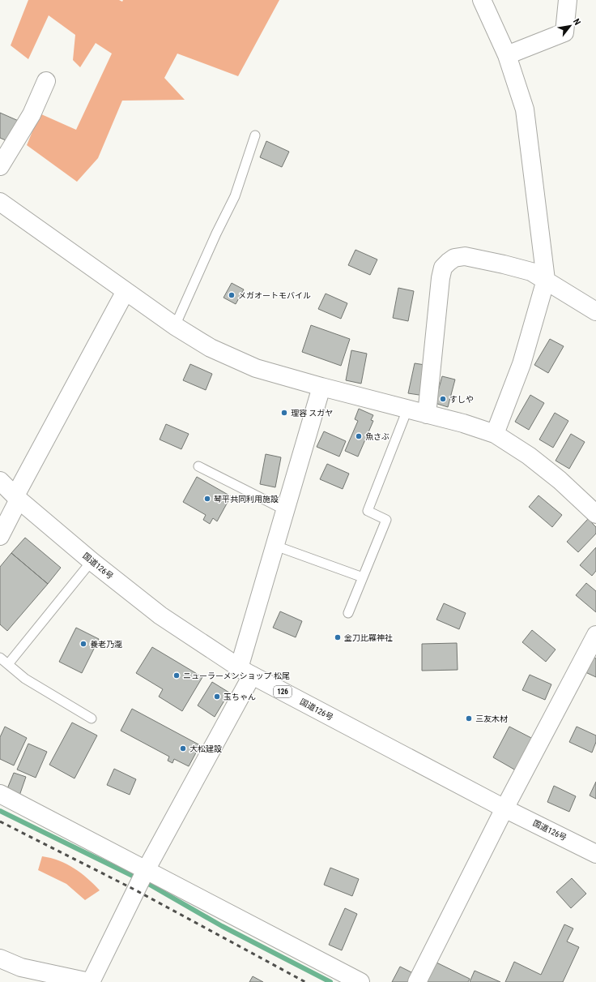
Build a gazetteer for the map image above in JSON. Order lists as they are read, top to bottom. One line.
{"streets":{"main road":["国道126号","126"]},"places":["メガオートモバイル","すしや","理容 スガヤ","魚さぶ","琴平共同利用施設","金刀比羅神社","養老乃瀧","ニューラーメンショップ 松尾","玉ちゃん","三友木材","大松建設"],"north":"top right"}
